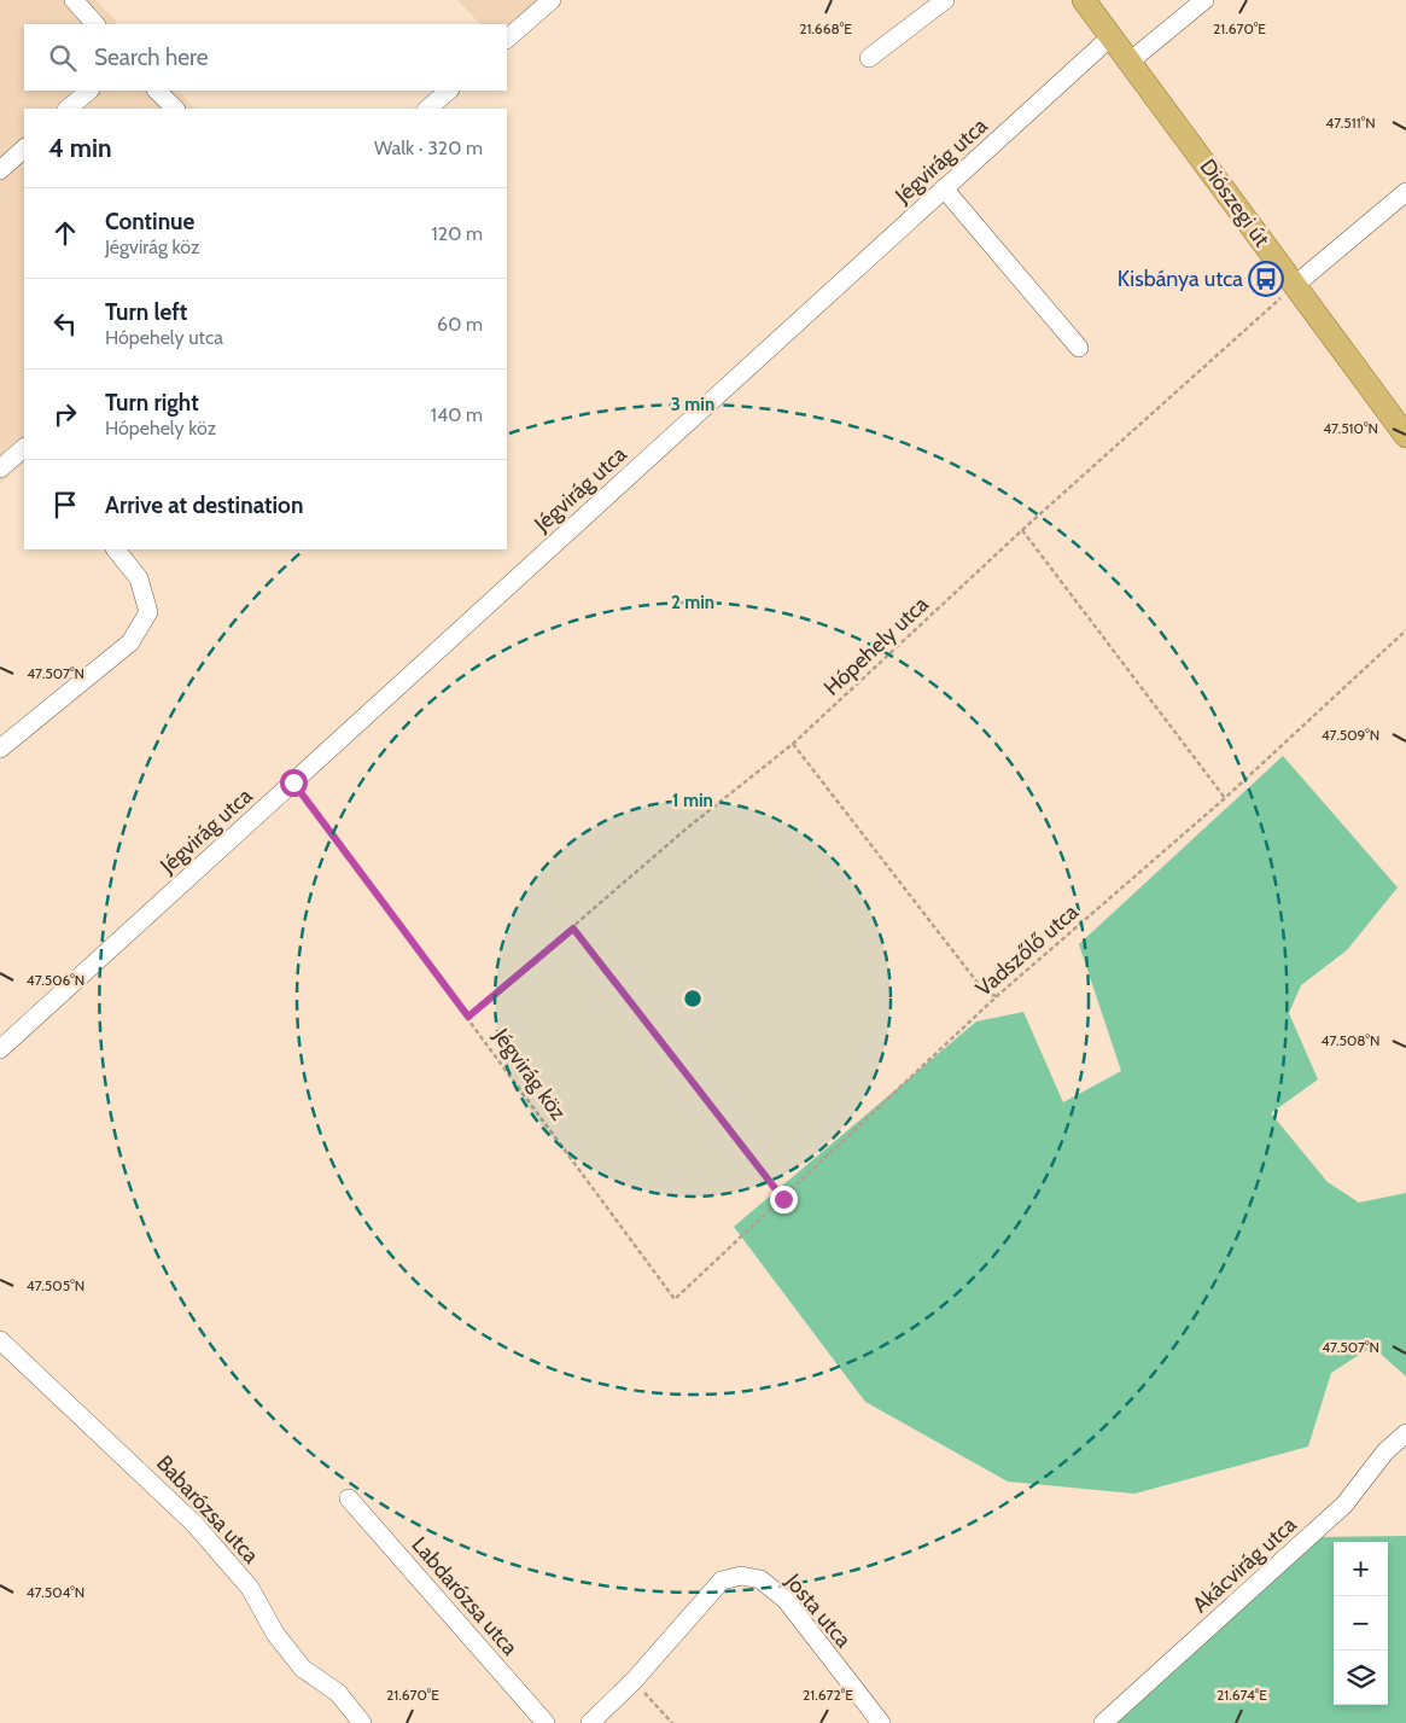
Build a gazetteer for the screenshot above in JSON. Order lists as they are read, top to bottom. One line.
{"streets":{"main road":["Diószegi út"],"street":["Jégvirág utca","Babarózsa utca","Akácvirág utca","Labdarózsa utca","Josta utca"],"path":["Hópehely utca","Vadszőlő utca","Jégvirág köz"]},"crossings":[["Jégvirág utca","Diószegi út"],["Jégvirág utca","Jégvirág köz"],["Diószegi út","Hópehely utca"],["Hópehely utca","Jégvirág köz"],["Vadszőlő utca","Jégvirág köz"]],"places":{"bus stop":["Kisbánya utca"]},"page":{"search":"Search here","heading":["4 min","Walk · 320 m"],"list":[["Continue","Jégvirág köz","120 m"],["Turn left","Hópehely utca","60 m"],["Turn right","Hópehely köz","140 m"],"Arrive at destination"],"map_buttons":["+","−"]},"coordinates":["21.668°E","21.670°E","47.511°N","47.510°N","47.507°N","47.509°N","47.506°N","47.508°N","47.505°N","47.504°N","21.672°E","21.674°E"],"rings":["3 min","2 min","1 min"]}
